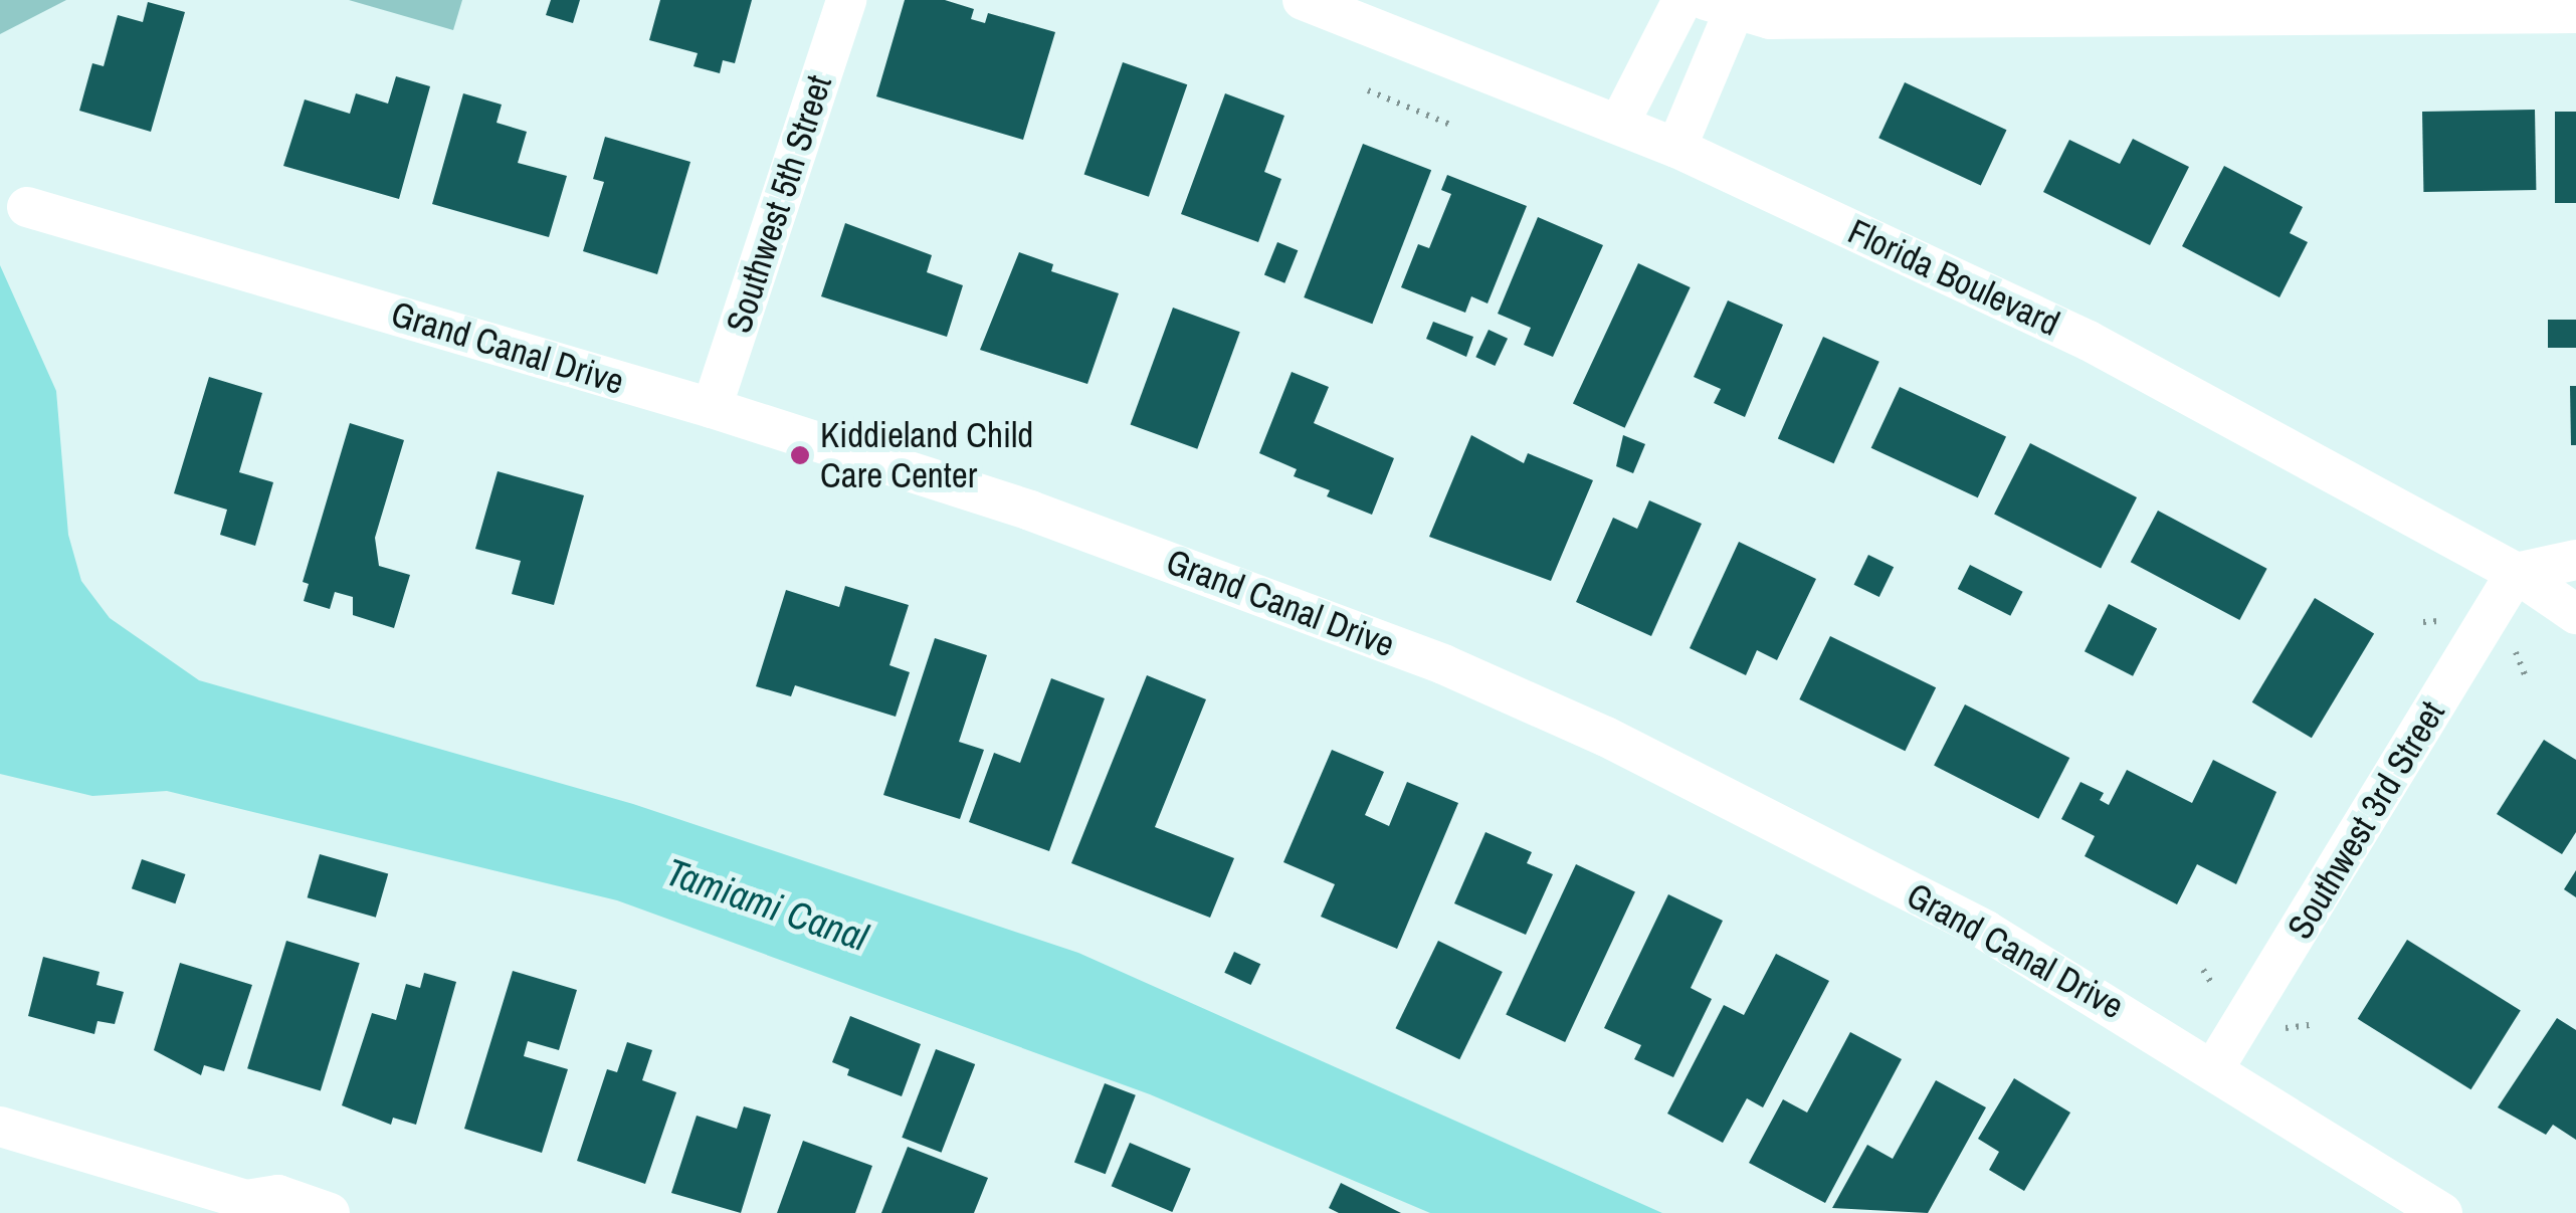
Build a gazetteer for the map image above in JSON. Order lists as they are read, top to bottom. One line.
{"streets":{"street":["Southwest 5th Street","Florida Boulevard","Grand Canal Drive","Southwest 3rd Street"]},"crossings":[["Southwest 5th Street","Grand Canal Drive"],["Florida Boulevard","Southwest 3rd Street"],["Grand Canal Drive","Southwest 3rd Street"]],"water":["Tamiami Canal"],"places":["Kiddieland Child Care Center"]}
